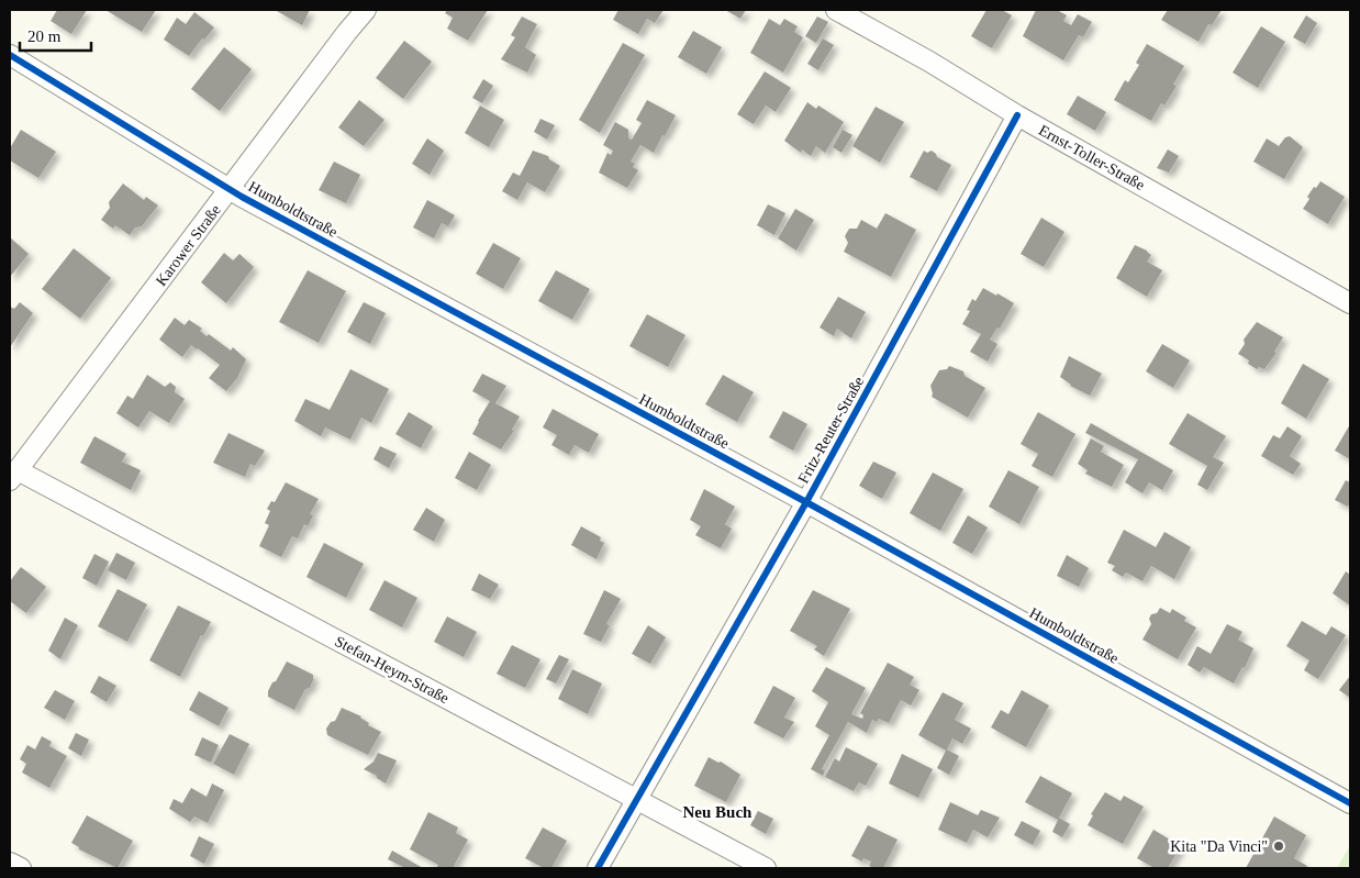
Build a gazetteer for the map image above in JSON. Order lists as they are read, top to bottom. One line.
{"streets":{"street":["Ernst-Toller-Straße","Humboldtstraße","Karower Straße","Fritz-Reuter-Straße","Stefan-Heym-Straße"]},"crossings":[["Ernst-Toller-Straße","Fritz-Reuter-Straße"],["Humboldtstraße","Karower Straße"],["Humboldtstraße","Fritz-Reuter-Straße"],["Karower Straße","Stefan-Heym-Straße"],["Fritz-Reuter-Straße","Stefan-Heym-Straße"]],"districts":["Neu Buch"],"places":["Kita \"Da Vinci\""],"scale_bar":"20 m"}
